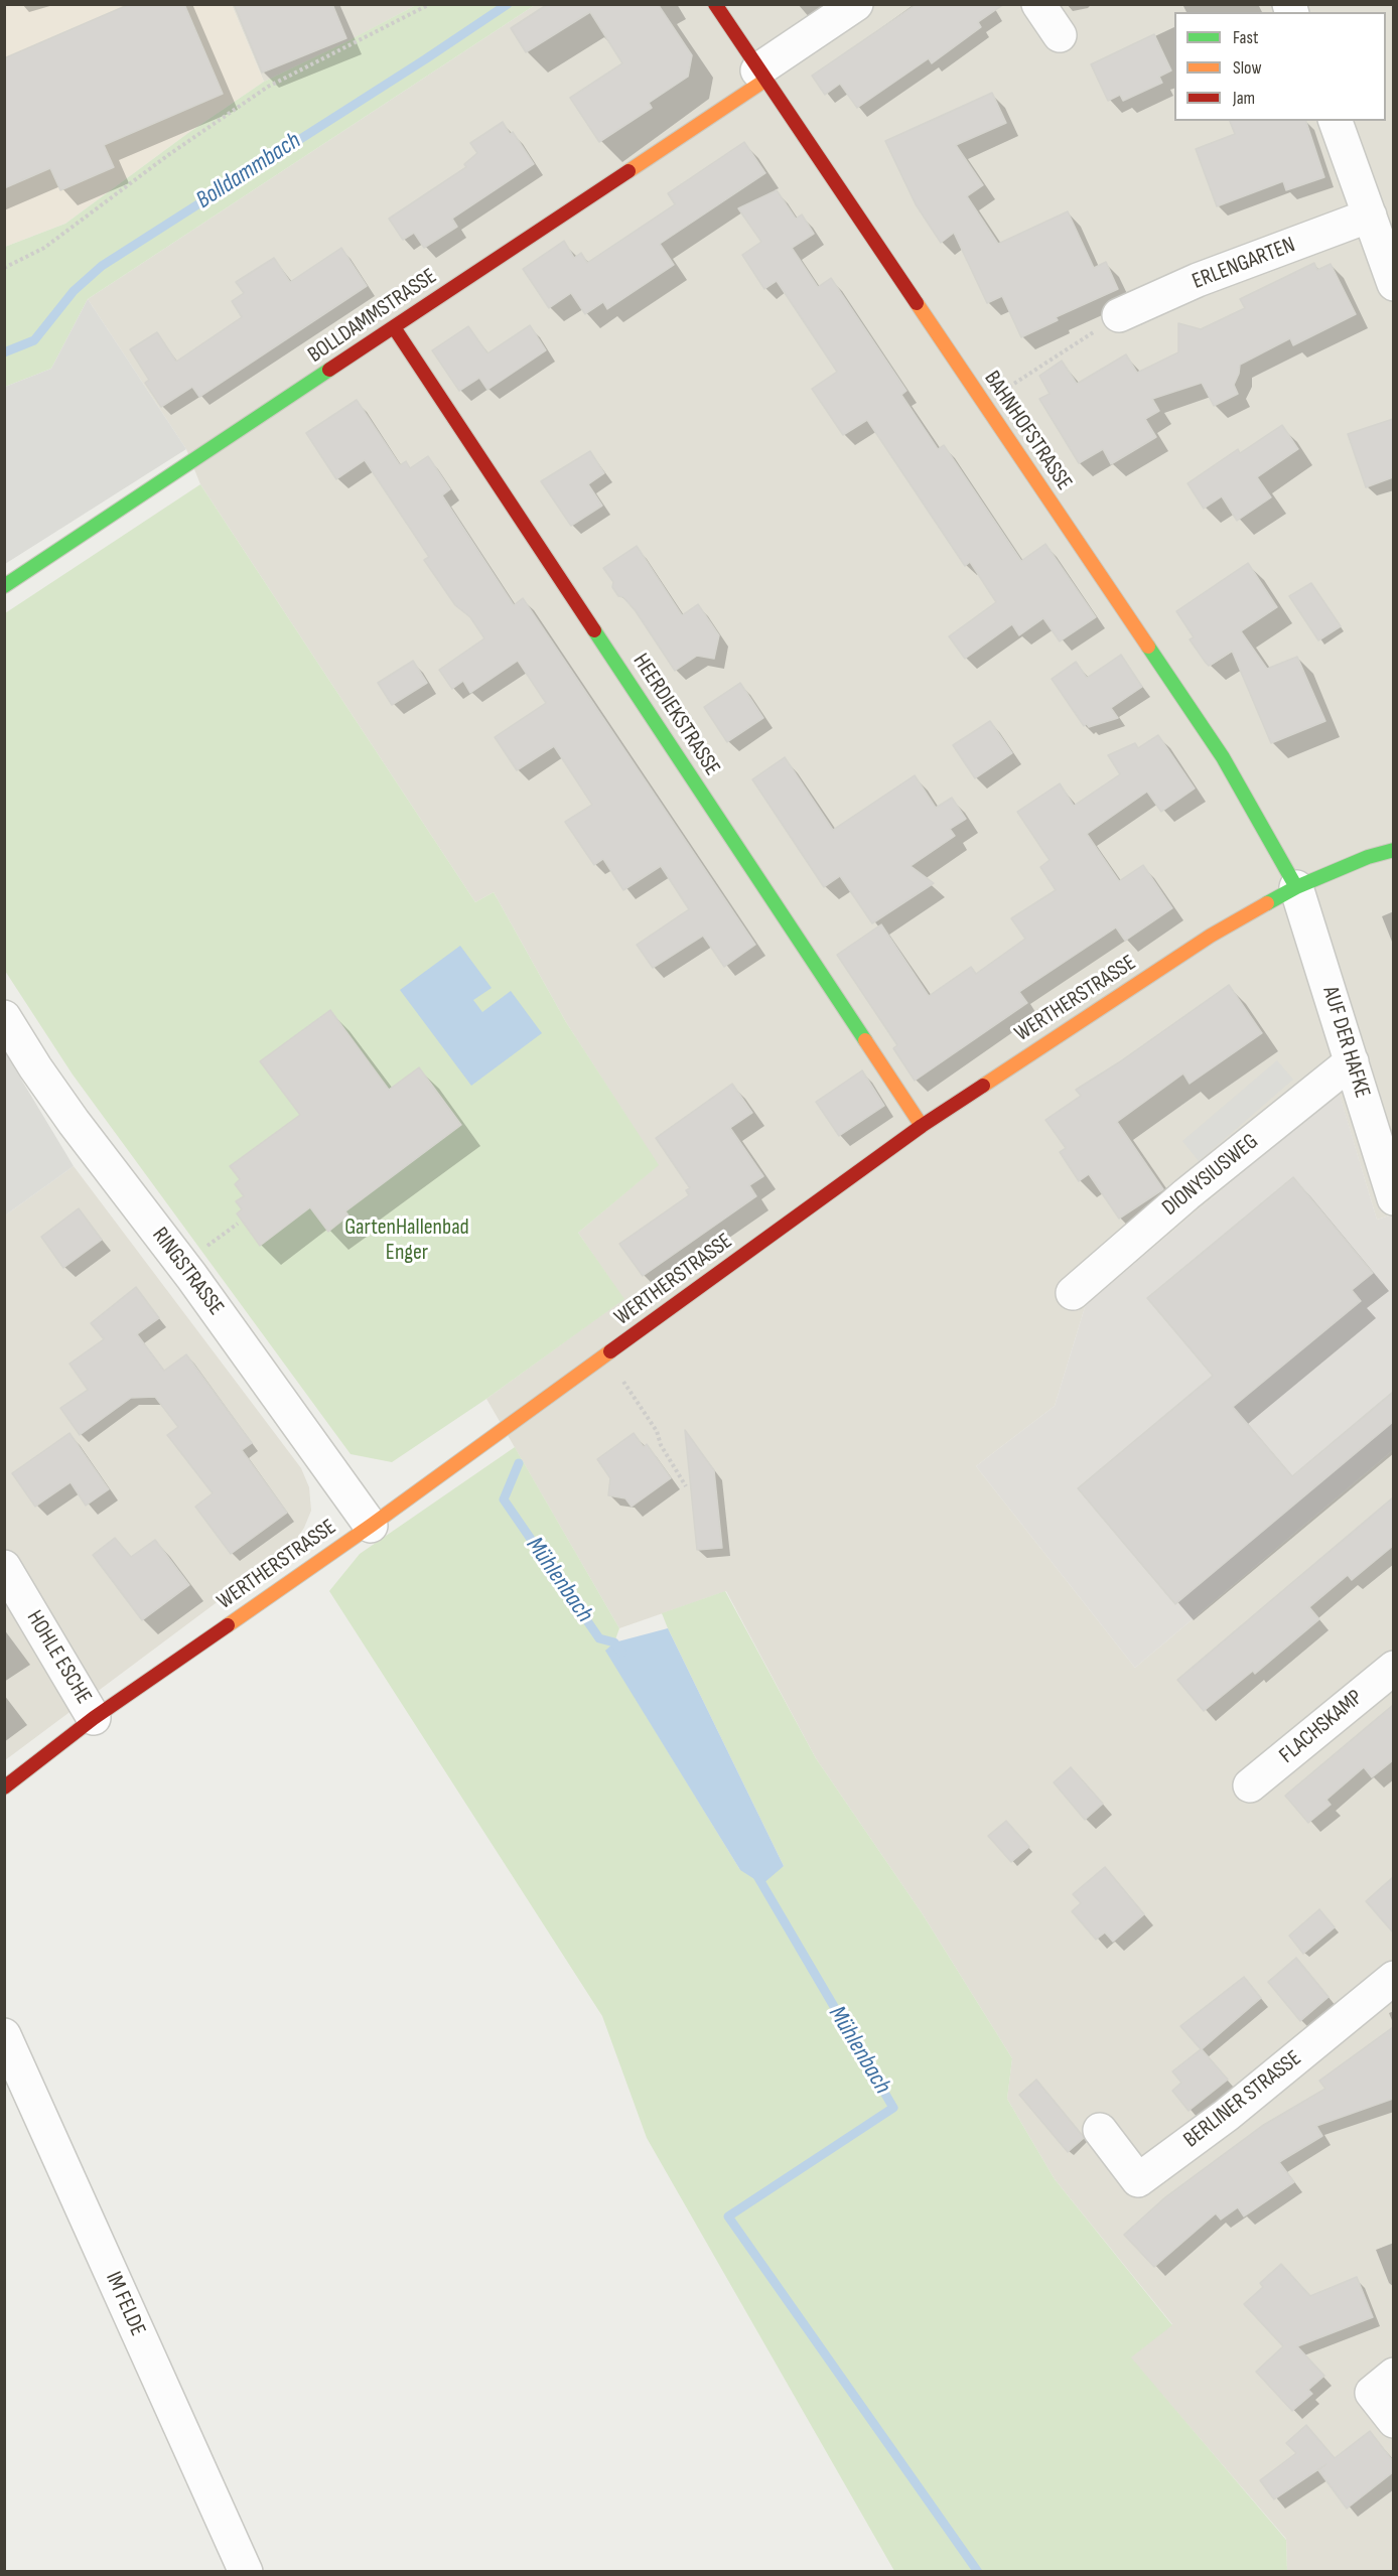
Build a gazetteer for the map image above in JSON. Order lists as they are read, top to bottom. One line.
{"streets":{"street":["ERLENGARTEN","BOLLDAMMSTRASSE","BAHNHOFSTRASSE","HEERDIEKSTRASSE","WERTHERSTRASSE","AUF DER HAFKE","DIONYSIUSWEG","RINGSTRASSE","HOHLE ESCHE","FLACHSKAMP","BERLINER STRASSE","IM FELDE"]},"crossings":[["BOLLDAMMSTRASSE","BAHNHOFSTRASSE"],["BOLLDAMMSTRASSE","HEERDIEKSTRASSE"],["BAHNHOFSTRASSE","WERTHERSTRASSE"],["BAHNHOFSTRASSE","AUF DER HAFKE"],["HEERDIEKSTRASSE","WERTHERSTRASSE"],["WERTHERSTRASSE","AUF DER HAFKE"],["WERTHERSTRASSE","RINGSTRASSE"],["WERTHERSTRASSE","HOHLE ESCHE"],["AUF DER HAFKE","DIONYSIUSWEG"]],"water":["Bolldammbach","Mühlenbach"],"parks":["GartenHallenbad Enger"],"legend":["Fast","Slow","Jam"]}
